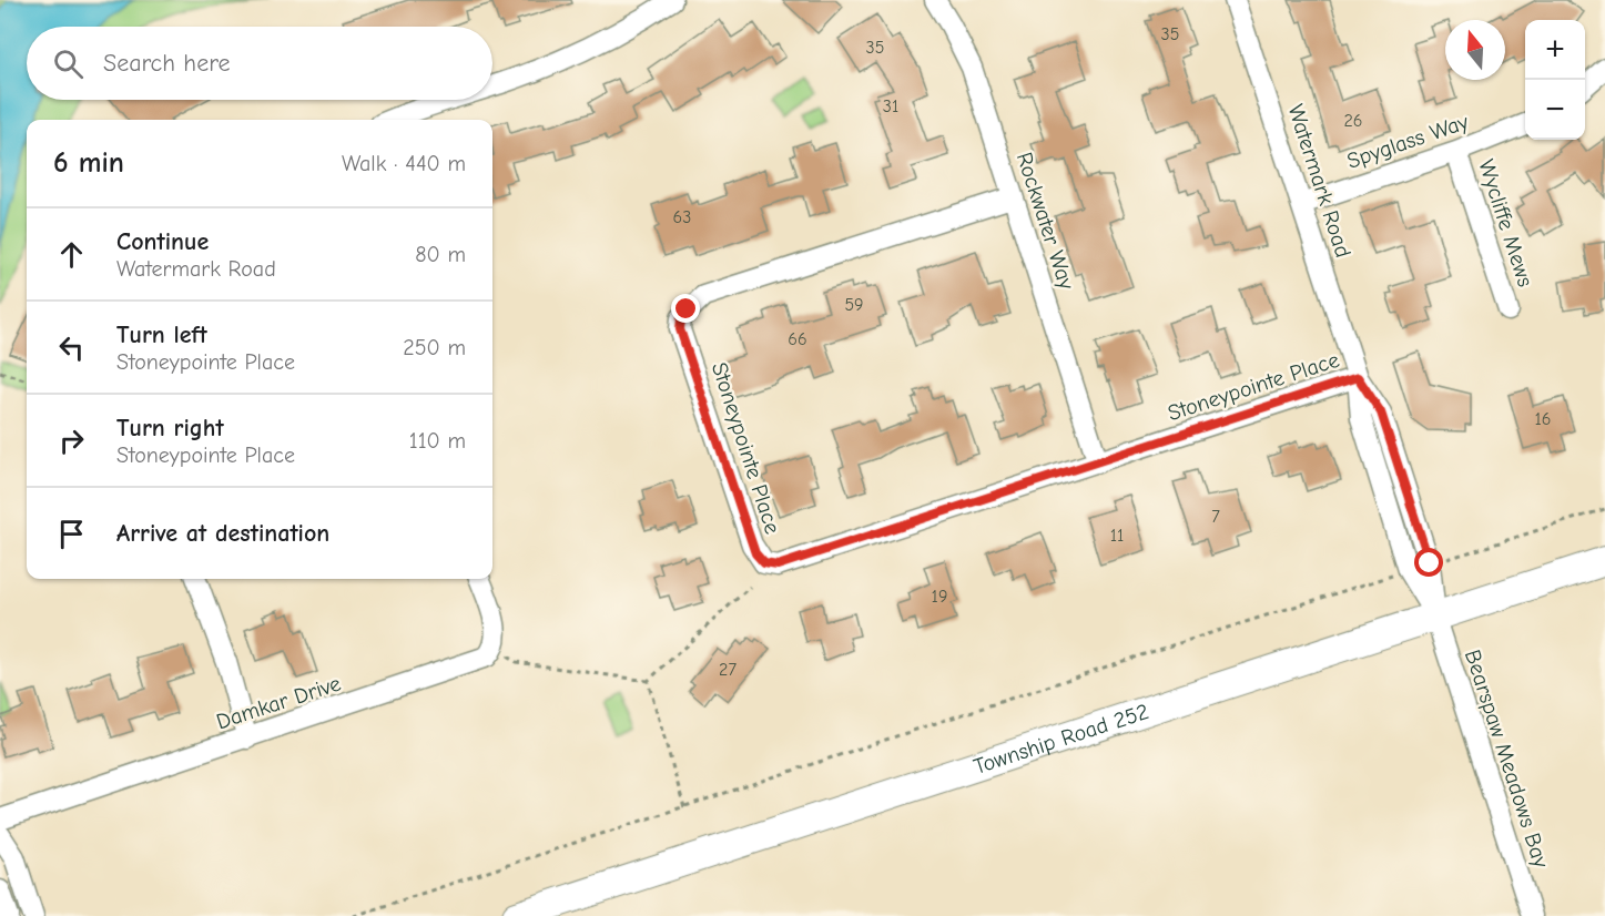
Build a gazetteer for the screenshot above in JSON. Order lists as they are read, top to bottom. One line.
{"streets":{"street":["Spyglass Way","Watermark Road","Rockwater Way","Wycliffe Mews","Stoneypointe Place","Damkar Drive","Township Road 252","Bearspaw Meadows Bay"]},"crossings":[["Spyglass Way","Watermark Road"],["Spyglass Way","Wycliffe Mews"],["Watermark Road","Stoneypointe Place"],["Watermark Road","Township Road 252"],["Watermark Road","Bearspaw Meadows Bay"],["Rockwater Way","Stoneypointe Place"],["Township Road 252","Bearspaw Meadows Bay"]],"house_numbers":["35","35","31","26","63","59","66","16","7","11","19","27"],"north":"top","page":{"map_buttons":["+","−"],"search":"Search here","heading":["6 min","Walk · 440 m"],"list":[["Continue","Watermark Road","80 m"],["Turn left","Stoneypointe Place","250 m"],["Turn right","Stoneypointe Place","110 m"],"Arrive at destination"]}}
